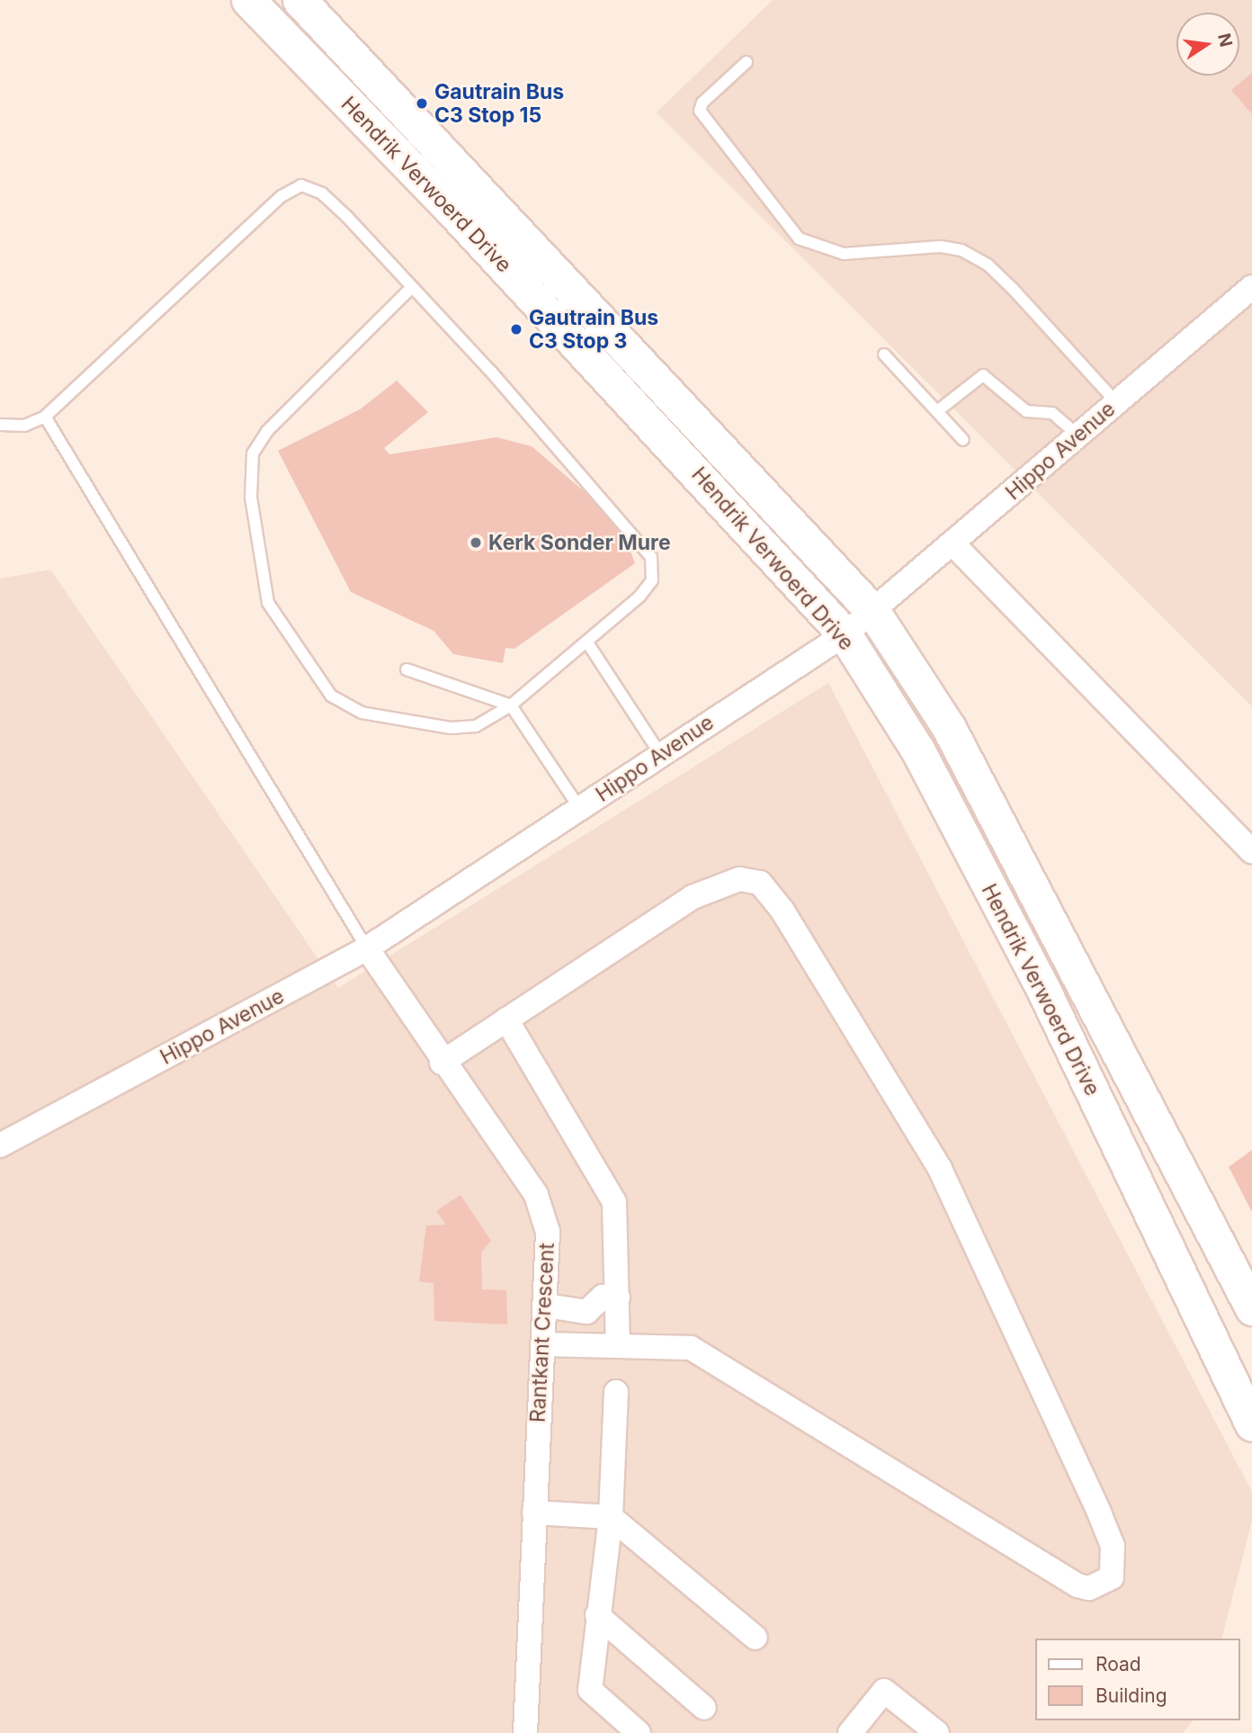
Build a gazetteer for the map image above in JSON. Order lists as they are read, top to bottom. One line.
{"streets":{"main road":["Hendrik Verwoerd Drive"],"street":["Hippo Avenue","Rantkant Crescent"]},"crossings":[["Hendrik Verwoerd Drive","Hippo Avenue"],["Hippo Avenue","Rantkant Crescent"]],"places":["Gautrain Bus C3 Stop 15","Gautrain Bus C3 Stop 3","Kerk Sonder Mure"],"legend":["Road","Building"],"north":"right"}
